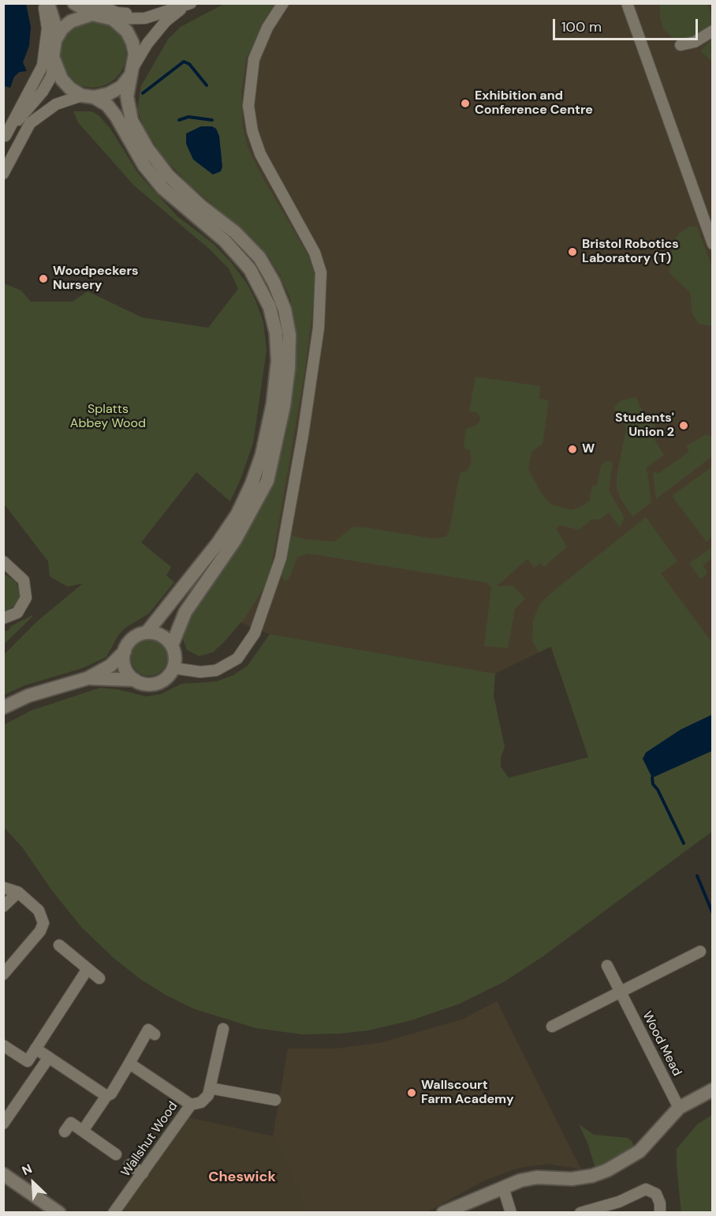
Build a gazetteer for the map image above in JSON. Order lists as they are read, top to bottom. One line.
{"streets":{"street":["Wood Mead","Wallshut Wood"]},"districts":["Cheswick"],"parks":["Splatts Abbey Wood"],"places":["Exhibition and Conference Centre","Bristol Robotics Laboratory (T)","Woodpeckers Nursery","Students' Union 2","W","Wallscourt Farm Academy"],"scale_bar":"100 m","north":"top left"}
